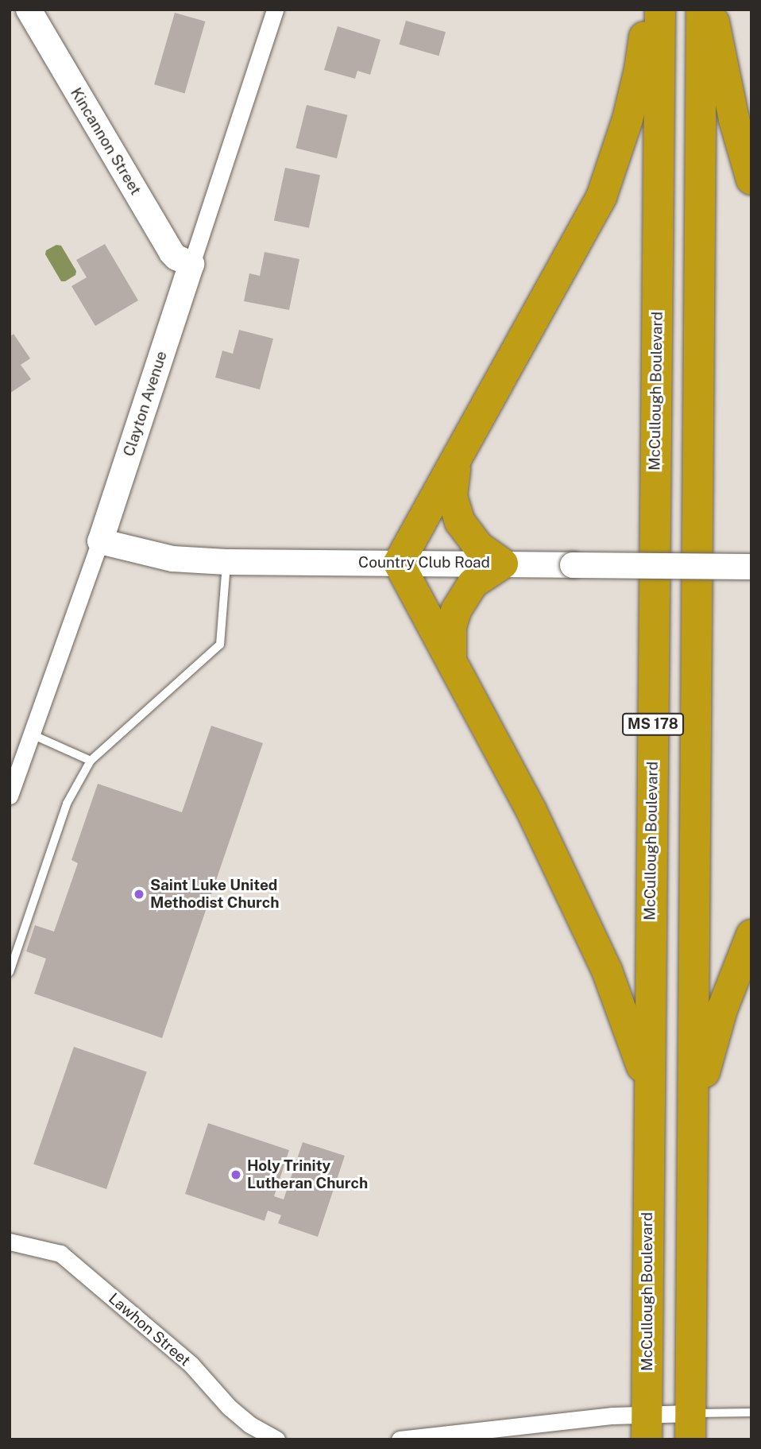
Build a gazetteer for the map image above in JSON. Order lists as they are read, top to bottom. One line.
{"streets":{"highway":["McCullough Boulevard","MS 178"],"street":["Kincannon Street","Clayton Avenue","Country Club Road","Lawhon Street"]},"crossings":[["Kincannon Street","Clayton Avenue"],["Clayton Avenue","Country Club Road"]],"places":["Saint Luke United Methodist Church","Holy Trinity Lutheran Church"]}
